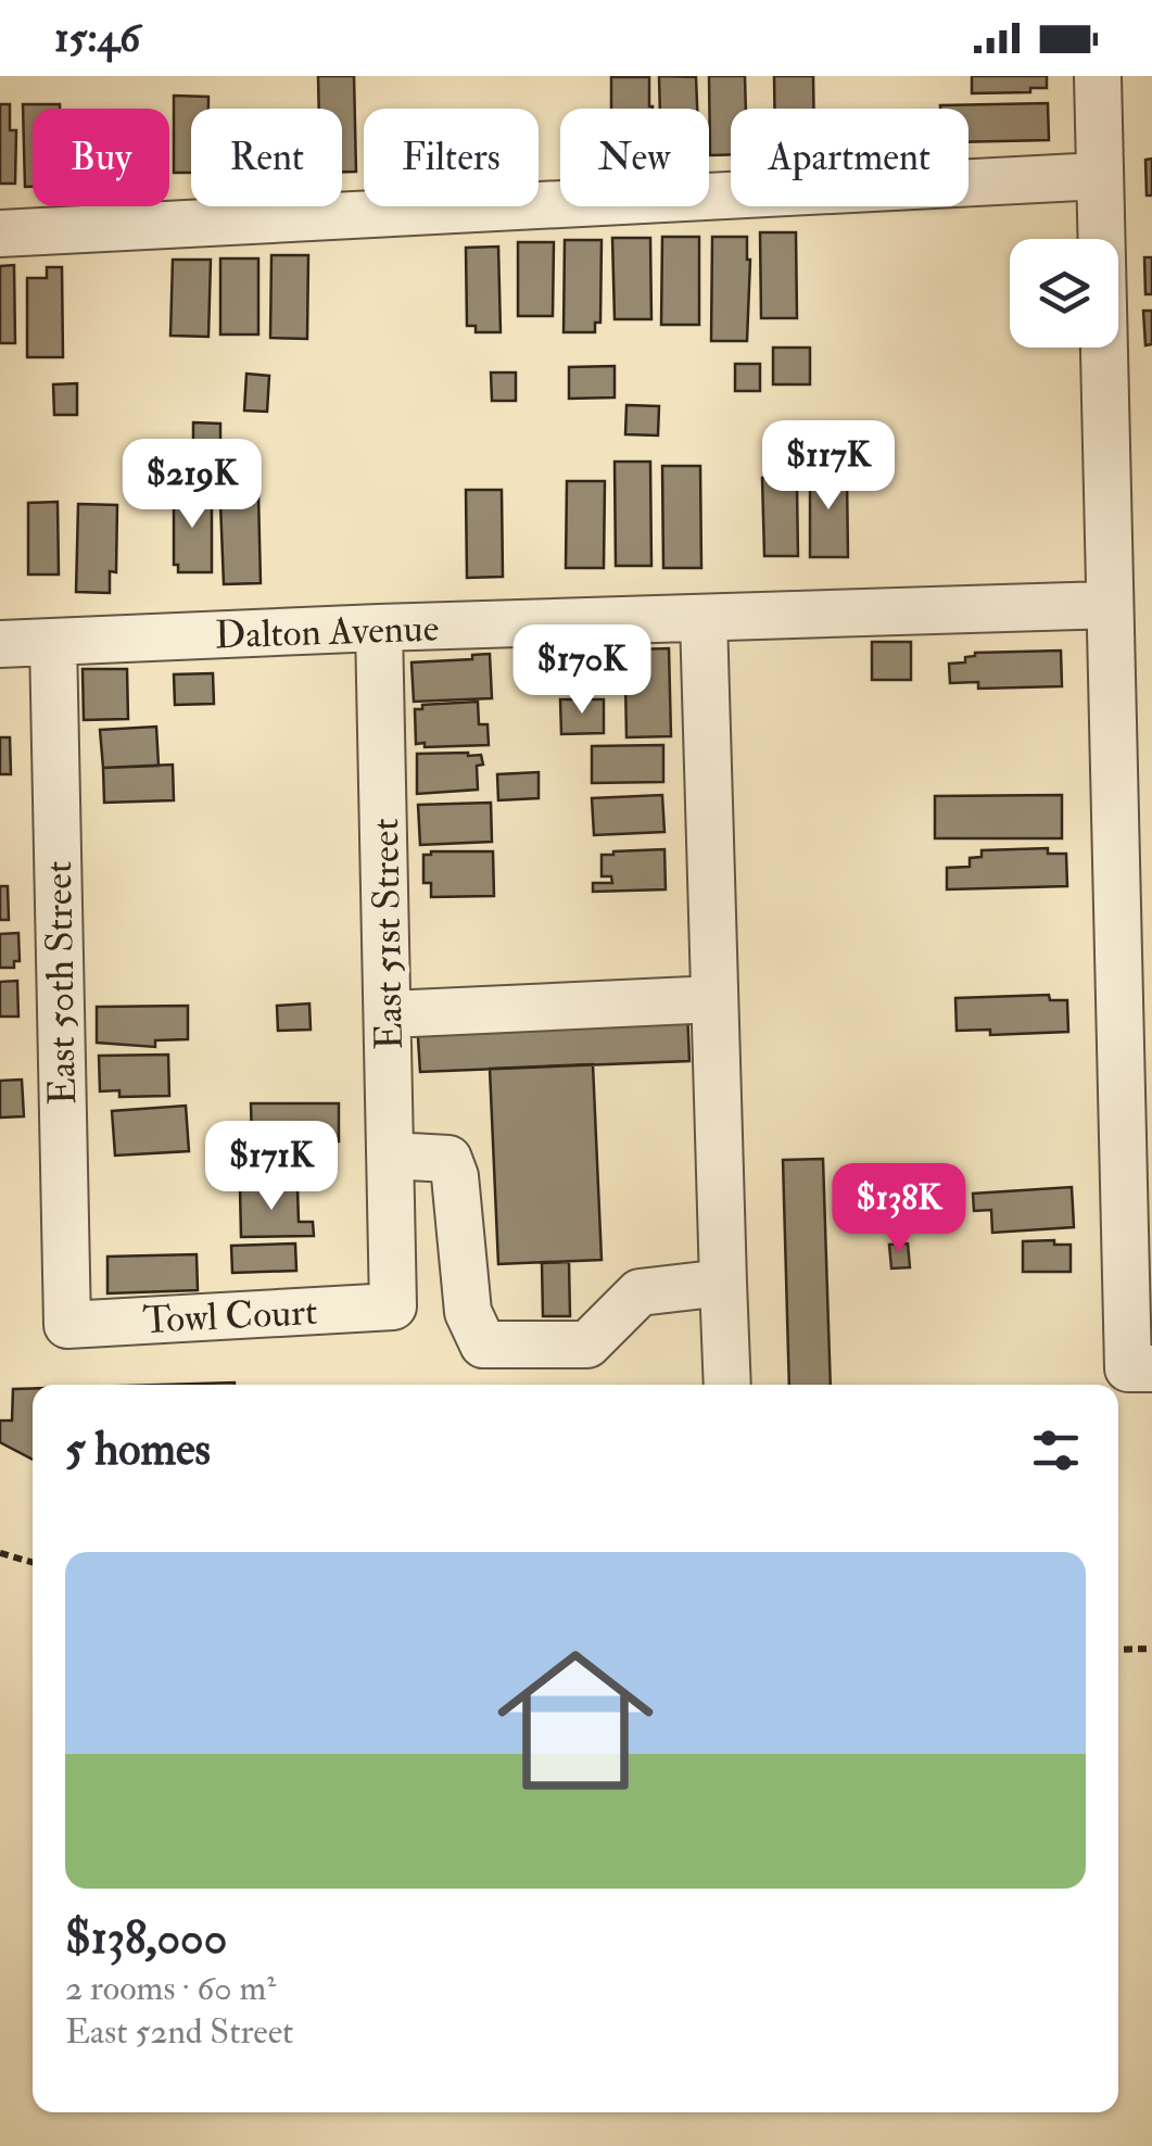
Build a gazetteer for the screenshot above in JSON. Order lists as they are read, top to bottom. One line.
{"streets":{"street":["Dalton Avenue","East 51st Street","East 50th Street","Towl Court"]},"crossings":[["Dalton Avenue","East 51st Street"],["Dalton Avenue","East 50th Street"],["East 51st Street","Towl Court"],["East 50th Street","Towl Court"]],"page":{"status":"15:46","chip":["Buy","Rent","Filters","New","Apartment"],"price":["$117K","$219K","$170K","$171K","$138K"],"heading":"5 homes","list":[{"name":"$138,000","note":"2 rooms · 60 m² · East 52nd Street"}]}}
